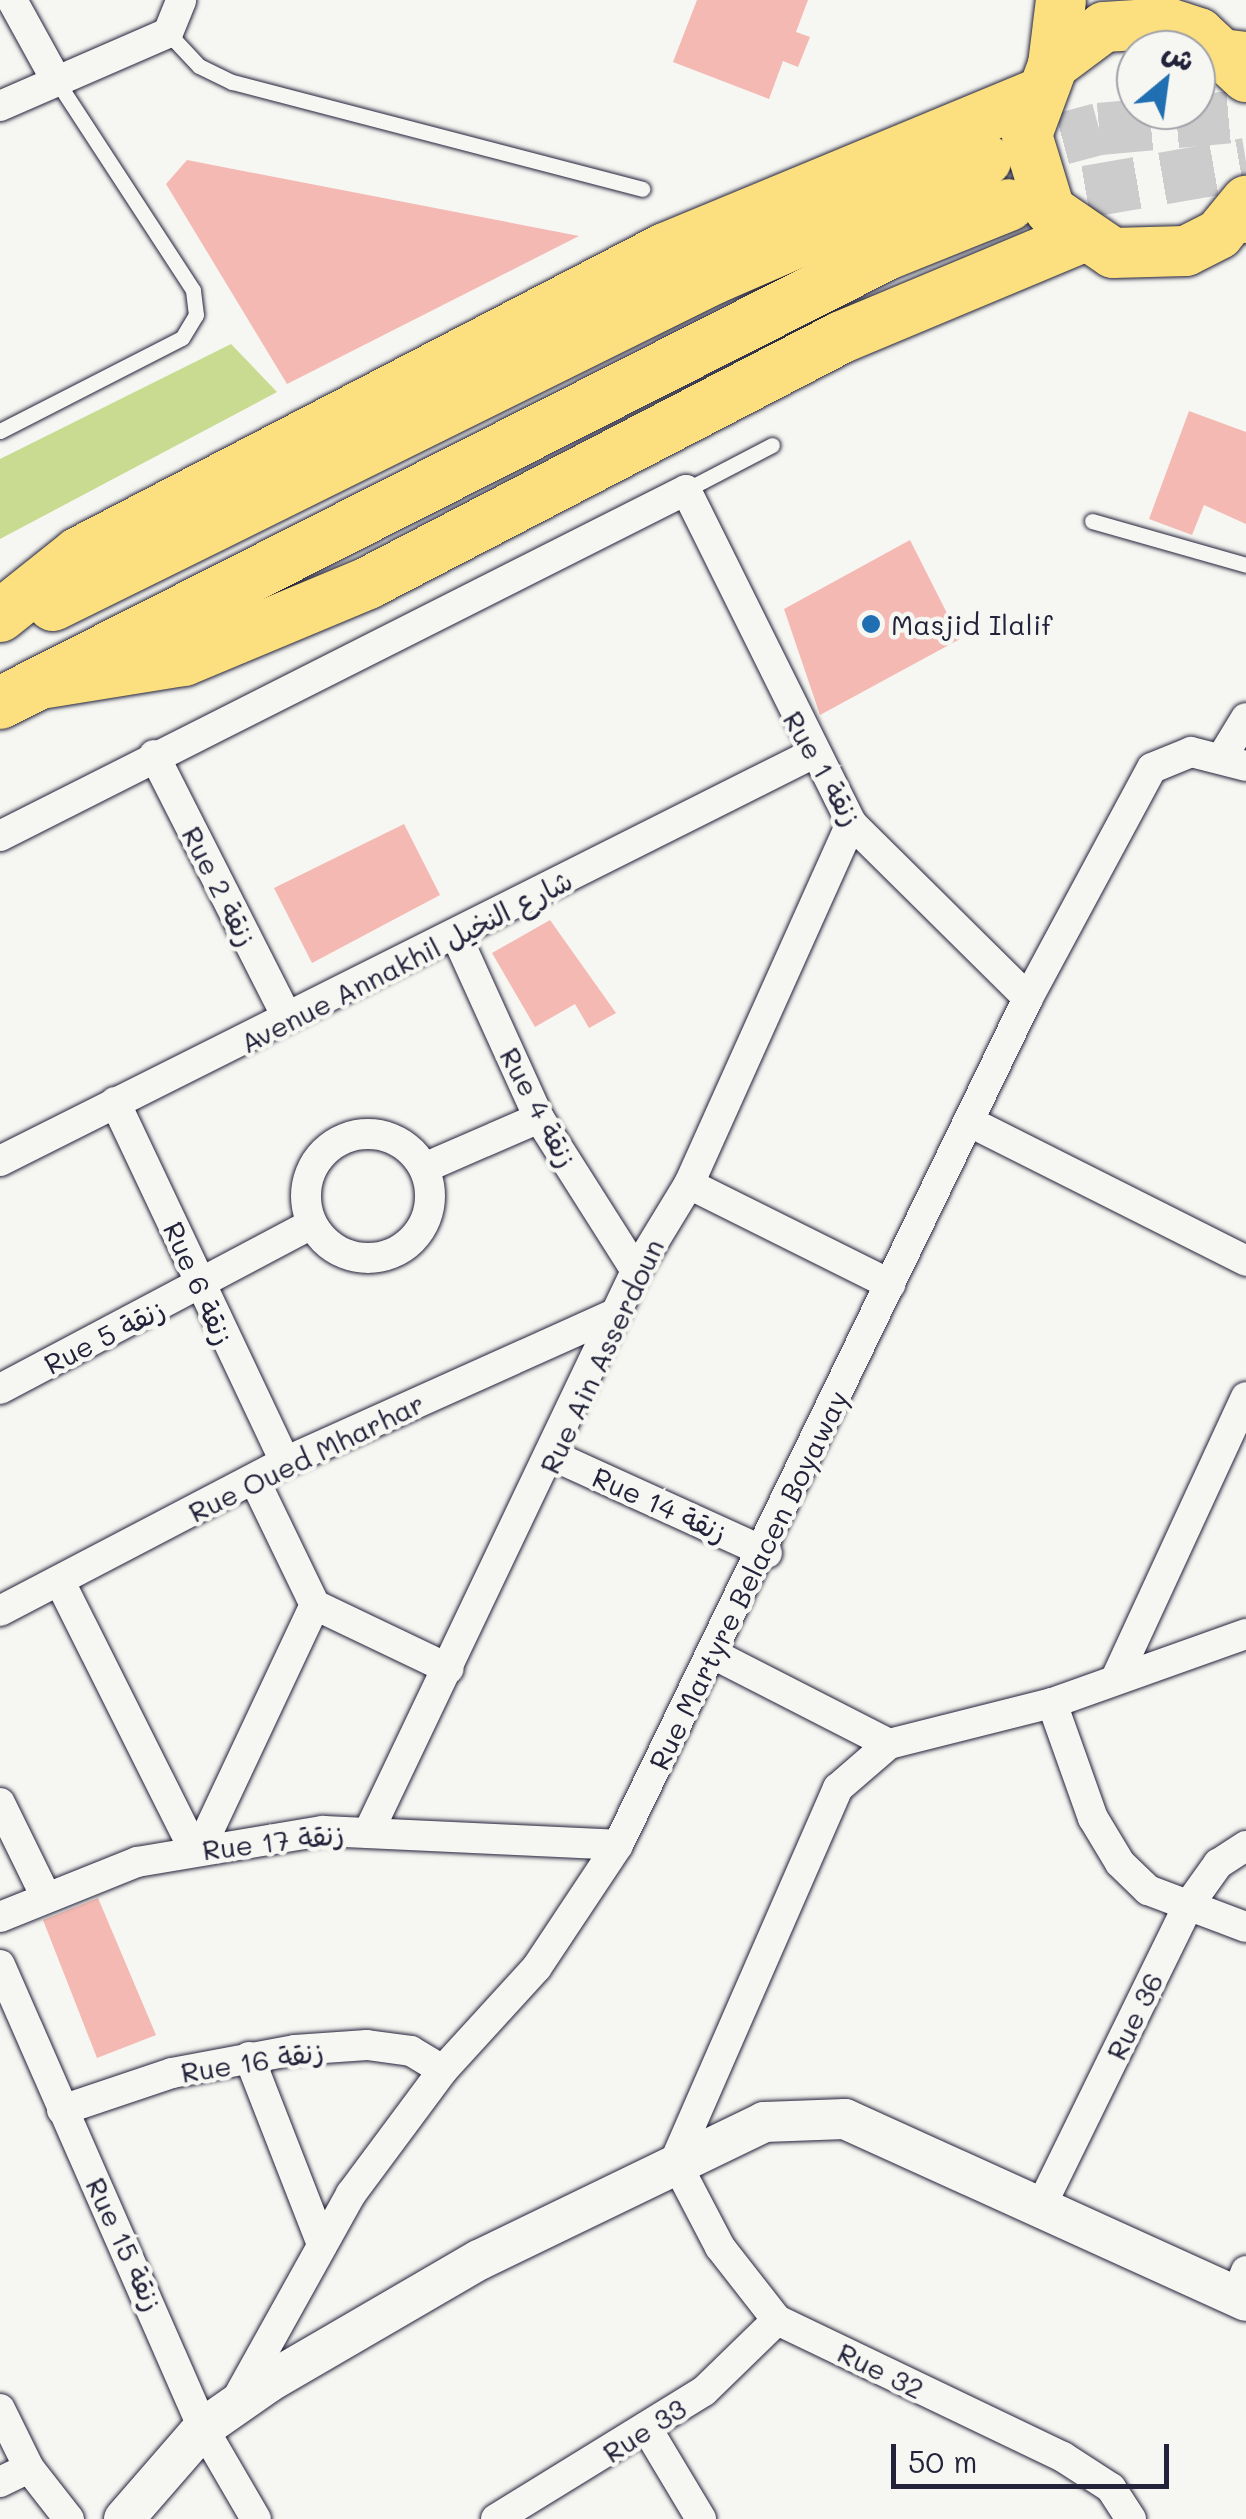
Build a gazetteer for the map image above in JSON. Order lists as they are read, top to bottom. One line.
{"streets":{"street":["Rue 1 زنقة","Rue 2 زنقة","Avenue Annakhil شارع النخيل","Rue 4 زنقة","Rue 6 زنقة","Rue 5 زنقة","Rue Ain Asserdoun","Rue Oued Mharhar","Rue 14 زنقة","Rue Martyre Belacen Boyaway","Rue 17 زنقة","Rue 36","Rue 16 زنقة","Rue 15 زنقة","Rue 32","Rue 33"]},"crossings":[["Rue 1 زنقة","Avenue Annakhil شارع النخيل"],["Rue 1 زنقة","Rue Ain Asserdoun"],["Rue 1 زنقة","Rue Martyre Belacen Boyaway"],["Rue 2 زنقة","Avenue Annakhil شارع النخيل"],["Avenue Annakhil شارع النخيل","Rue 4 زنقة"],["Avenue Annakhil شارع النخيل","Rue 6 زنقة"],["Rue 4 زنقة","Rue Ain Asserdoun"],["Rue 6 زنقة","Rue 5 زنقة"],["Rue 6 زنقة","Rue Oued Mharhar"],["Rue Ain Asserdoun","Rue Oued Mharhar"],["Rue Ain Asserdoun","Rue 14 زنقة"],["Rue Ain Asserdoun","Rue 17 زنقة"],["Rue 14 زنقة","Rue Martyre Belacen Boyaway"],["Rue Martyre Belacen Boyaway","Rue 17 زنقة"],["Rue Martyre Belacen Boyaway","Rue 16 زنقة"],["Rue Martyre Belacen Boyaway","Rue 15 زنقة"],["Rue 16 زنقة","Rue 15 زنقة"],["Rue 32","Rue 33"]],"places":["Masjid Ilalif"],"scale_bar":"50 m","north":"top right"}
